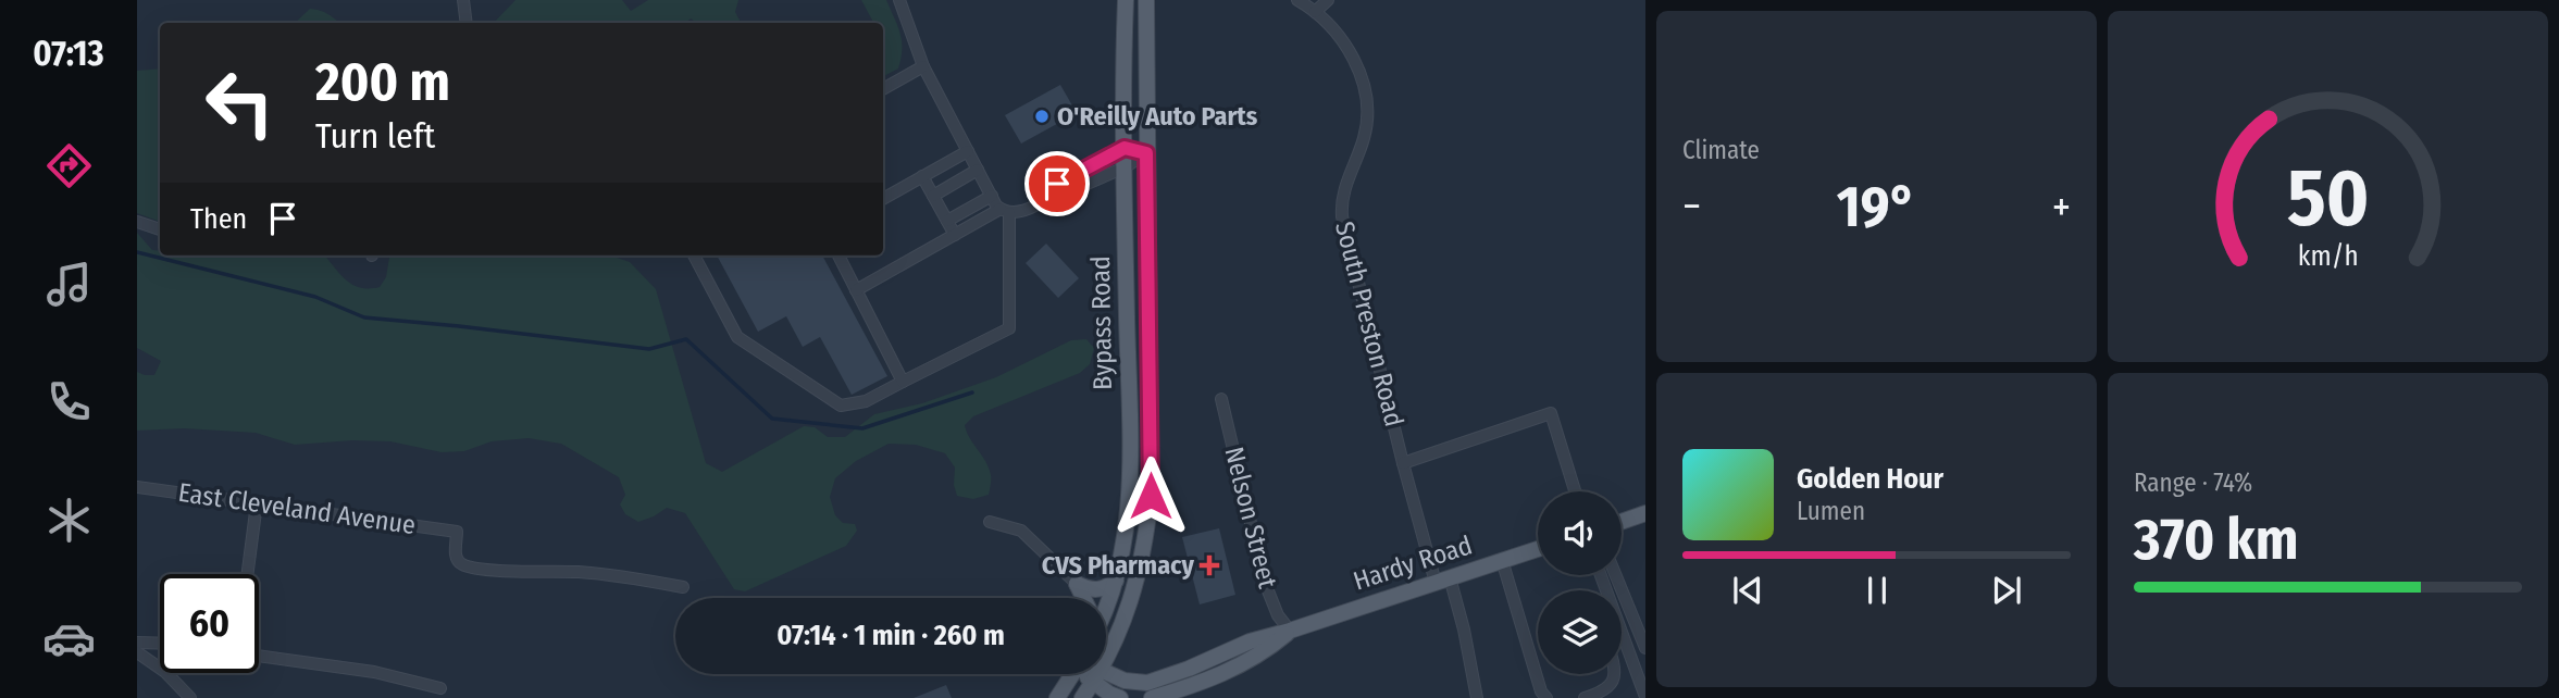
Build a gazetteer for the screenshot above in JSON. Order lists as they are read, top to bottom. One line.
{"streets":{"main road":["Bypass Road","Hardy Road"],"street":["South Preston Road","East Cleveland Avenue","Nelson Street"]},"crossings":[["Bypass Road","Hardy Road"],["South Preston Road","Hardy Road"],["Nelson Street","Hardy Road"]],"places":{"other":["O'Reilly Auto Parts"],"health":["CVS Pharmacy"]},"page":{"tabs":"07:13","tile":["Climate",["Range · 74%","370 km"]],"turn":["200 m","Turn left"],"heat":["−","19°","+"],"then":"Then","song":["Golden Hour","Lumen"],"limit":"60","trip":"07:14 · 1 min · 260 m","gauge":["50","km/h"]}}
